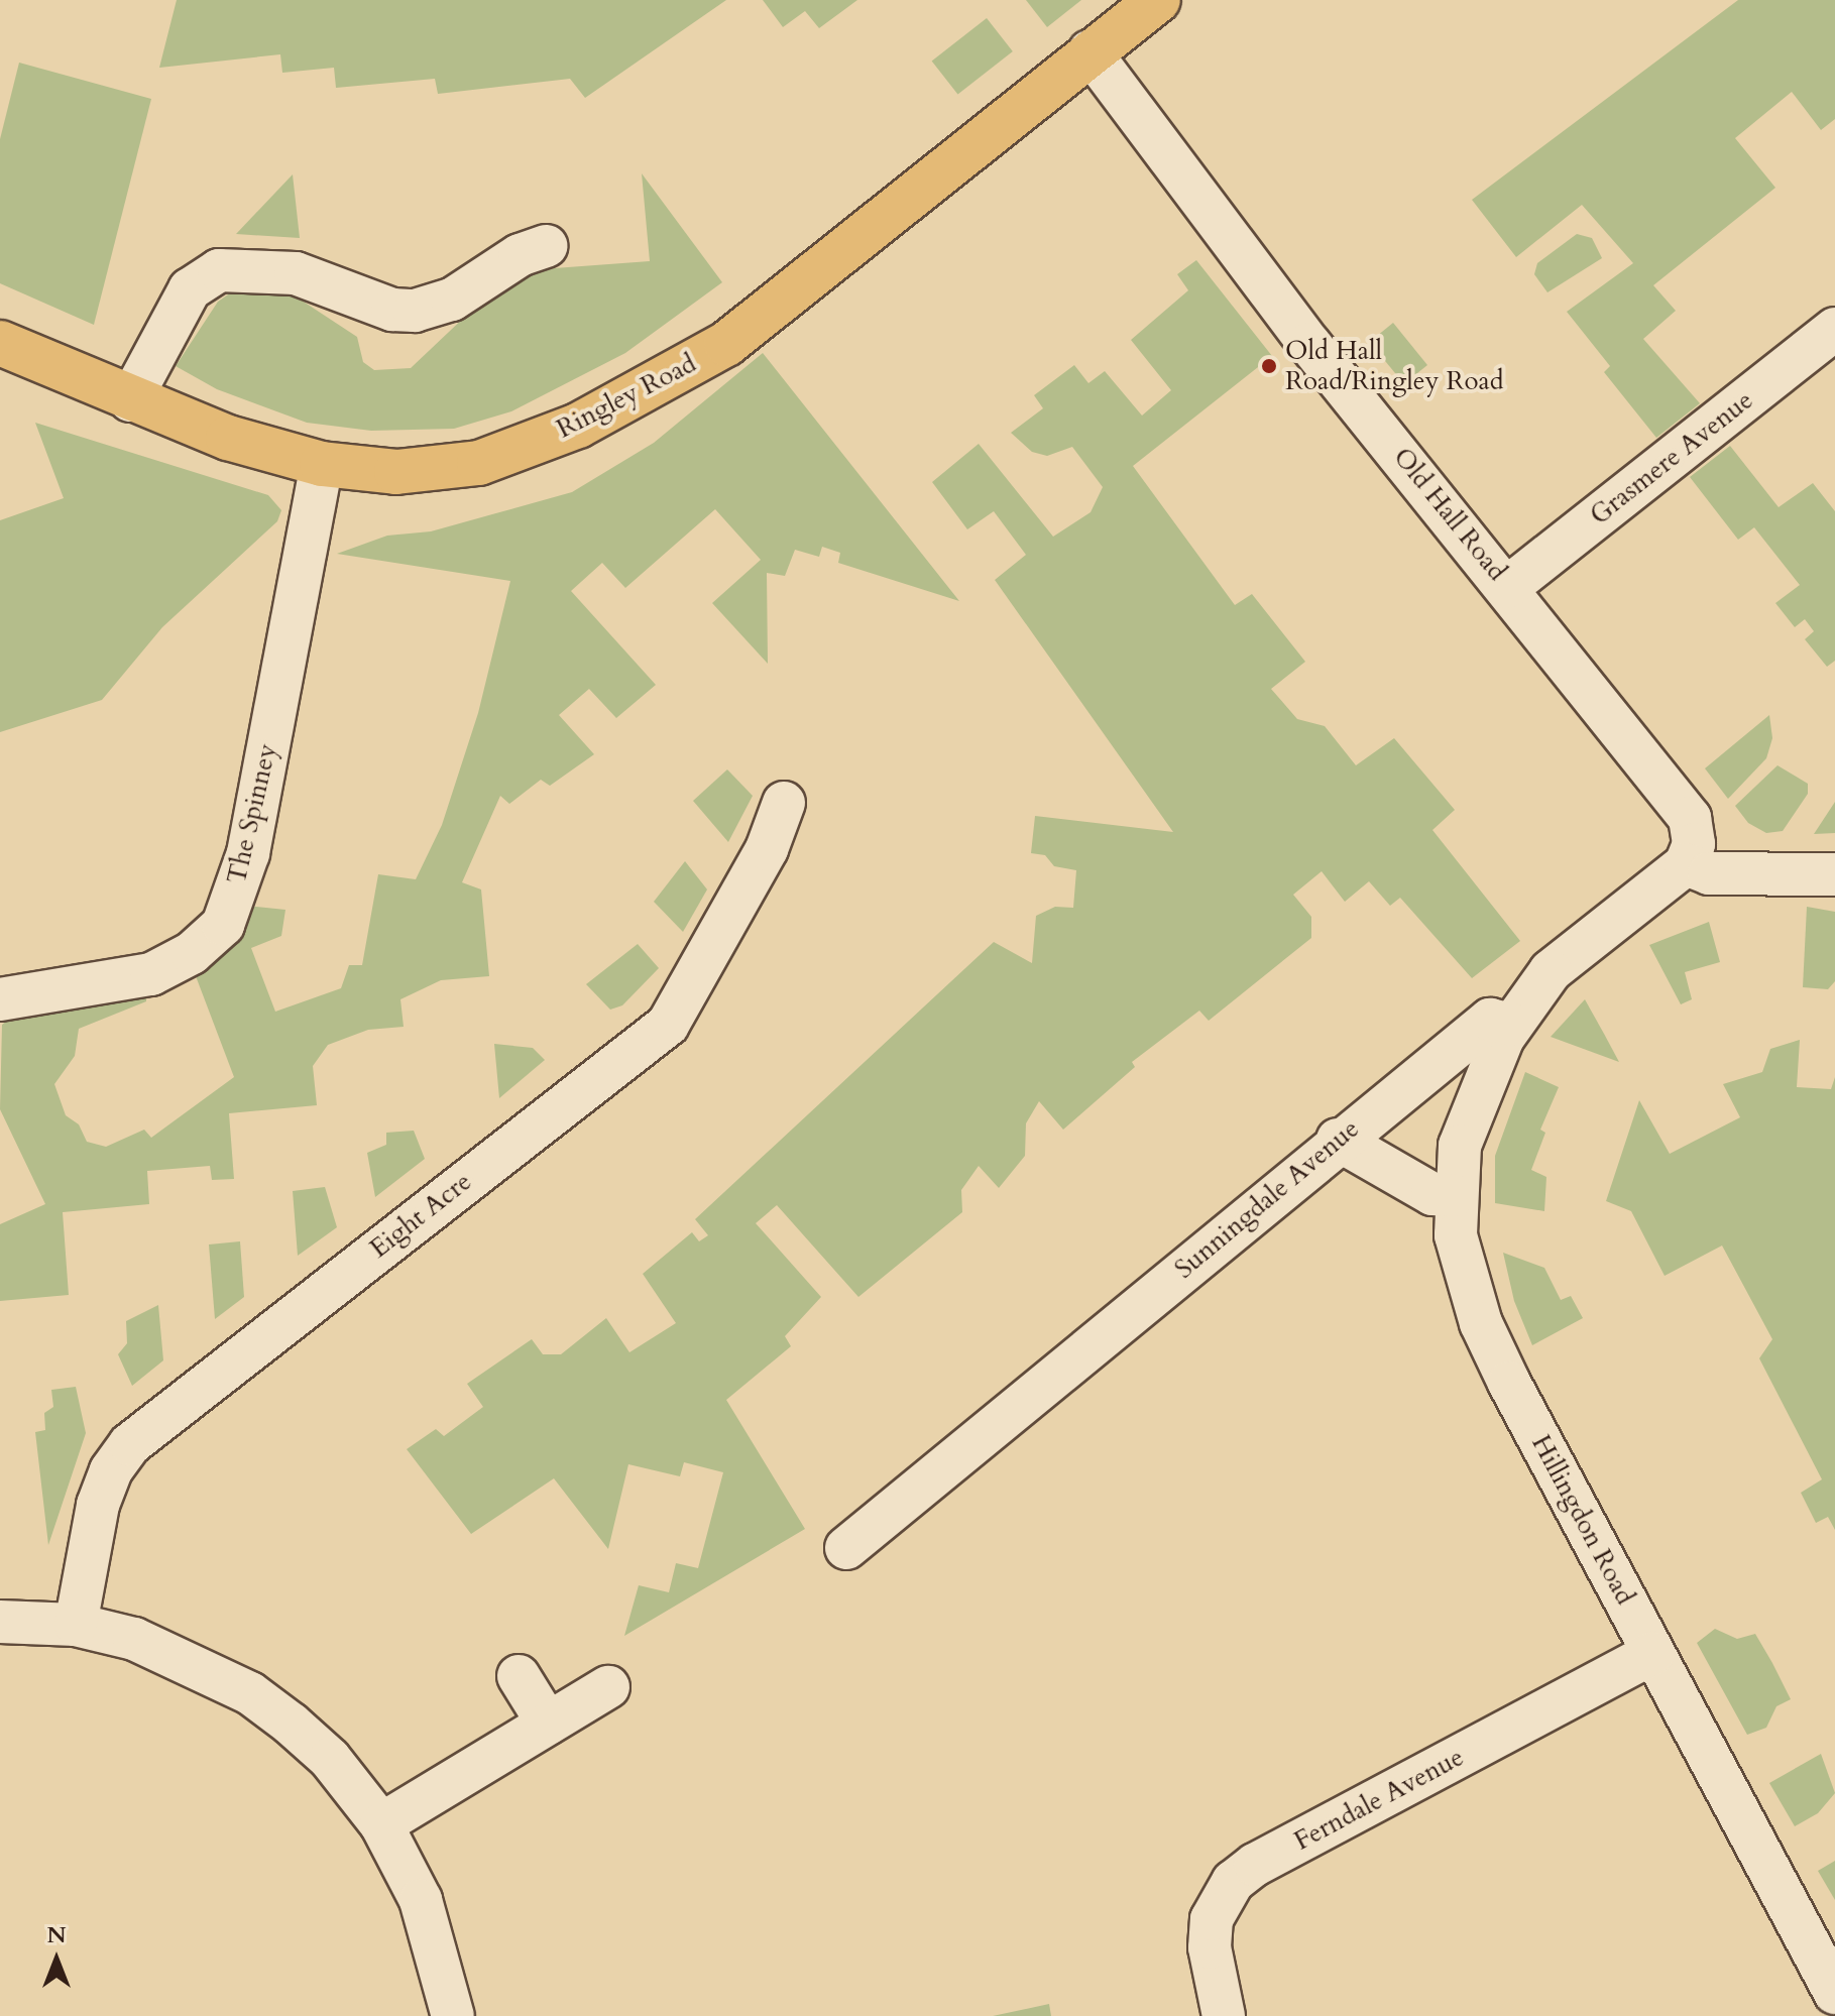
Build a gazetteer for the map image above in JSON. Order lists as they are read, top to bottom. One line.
{"streets":{"main road":["Ringley Road"],"street":["Grasmere Avenue","Old Hall Road","The Spinney","Sunningdale Avenue","Eight Acre","Hillingdon Road","Ferndale Avenue"]},"crossings":[["Ringley Road","Old Hall Road"],["Ringley Road","The Spinney"],["Grasmere Avenue","Old Hall Road"],["Sunningdale Avenue","Hillingdon Road"],["Hillingdon Road","Ferndale Avenue"]],"places":["Old Hall Road/Ringley Road"],"north":"top"}
